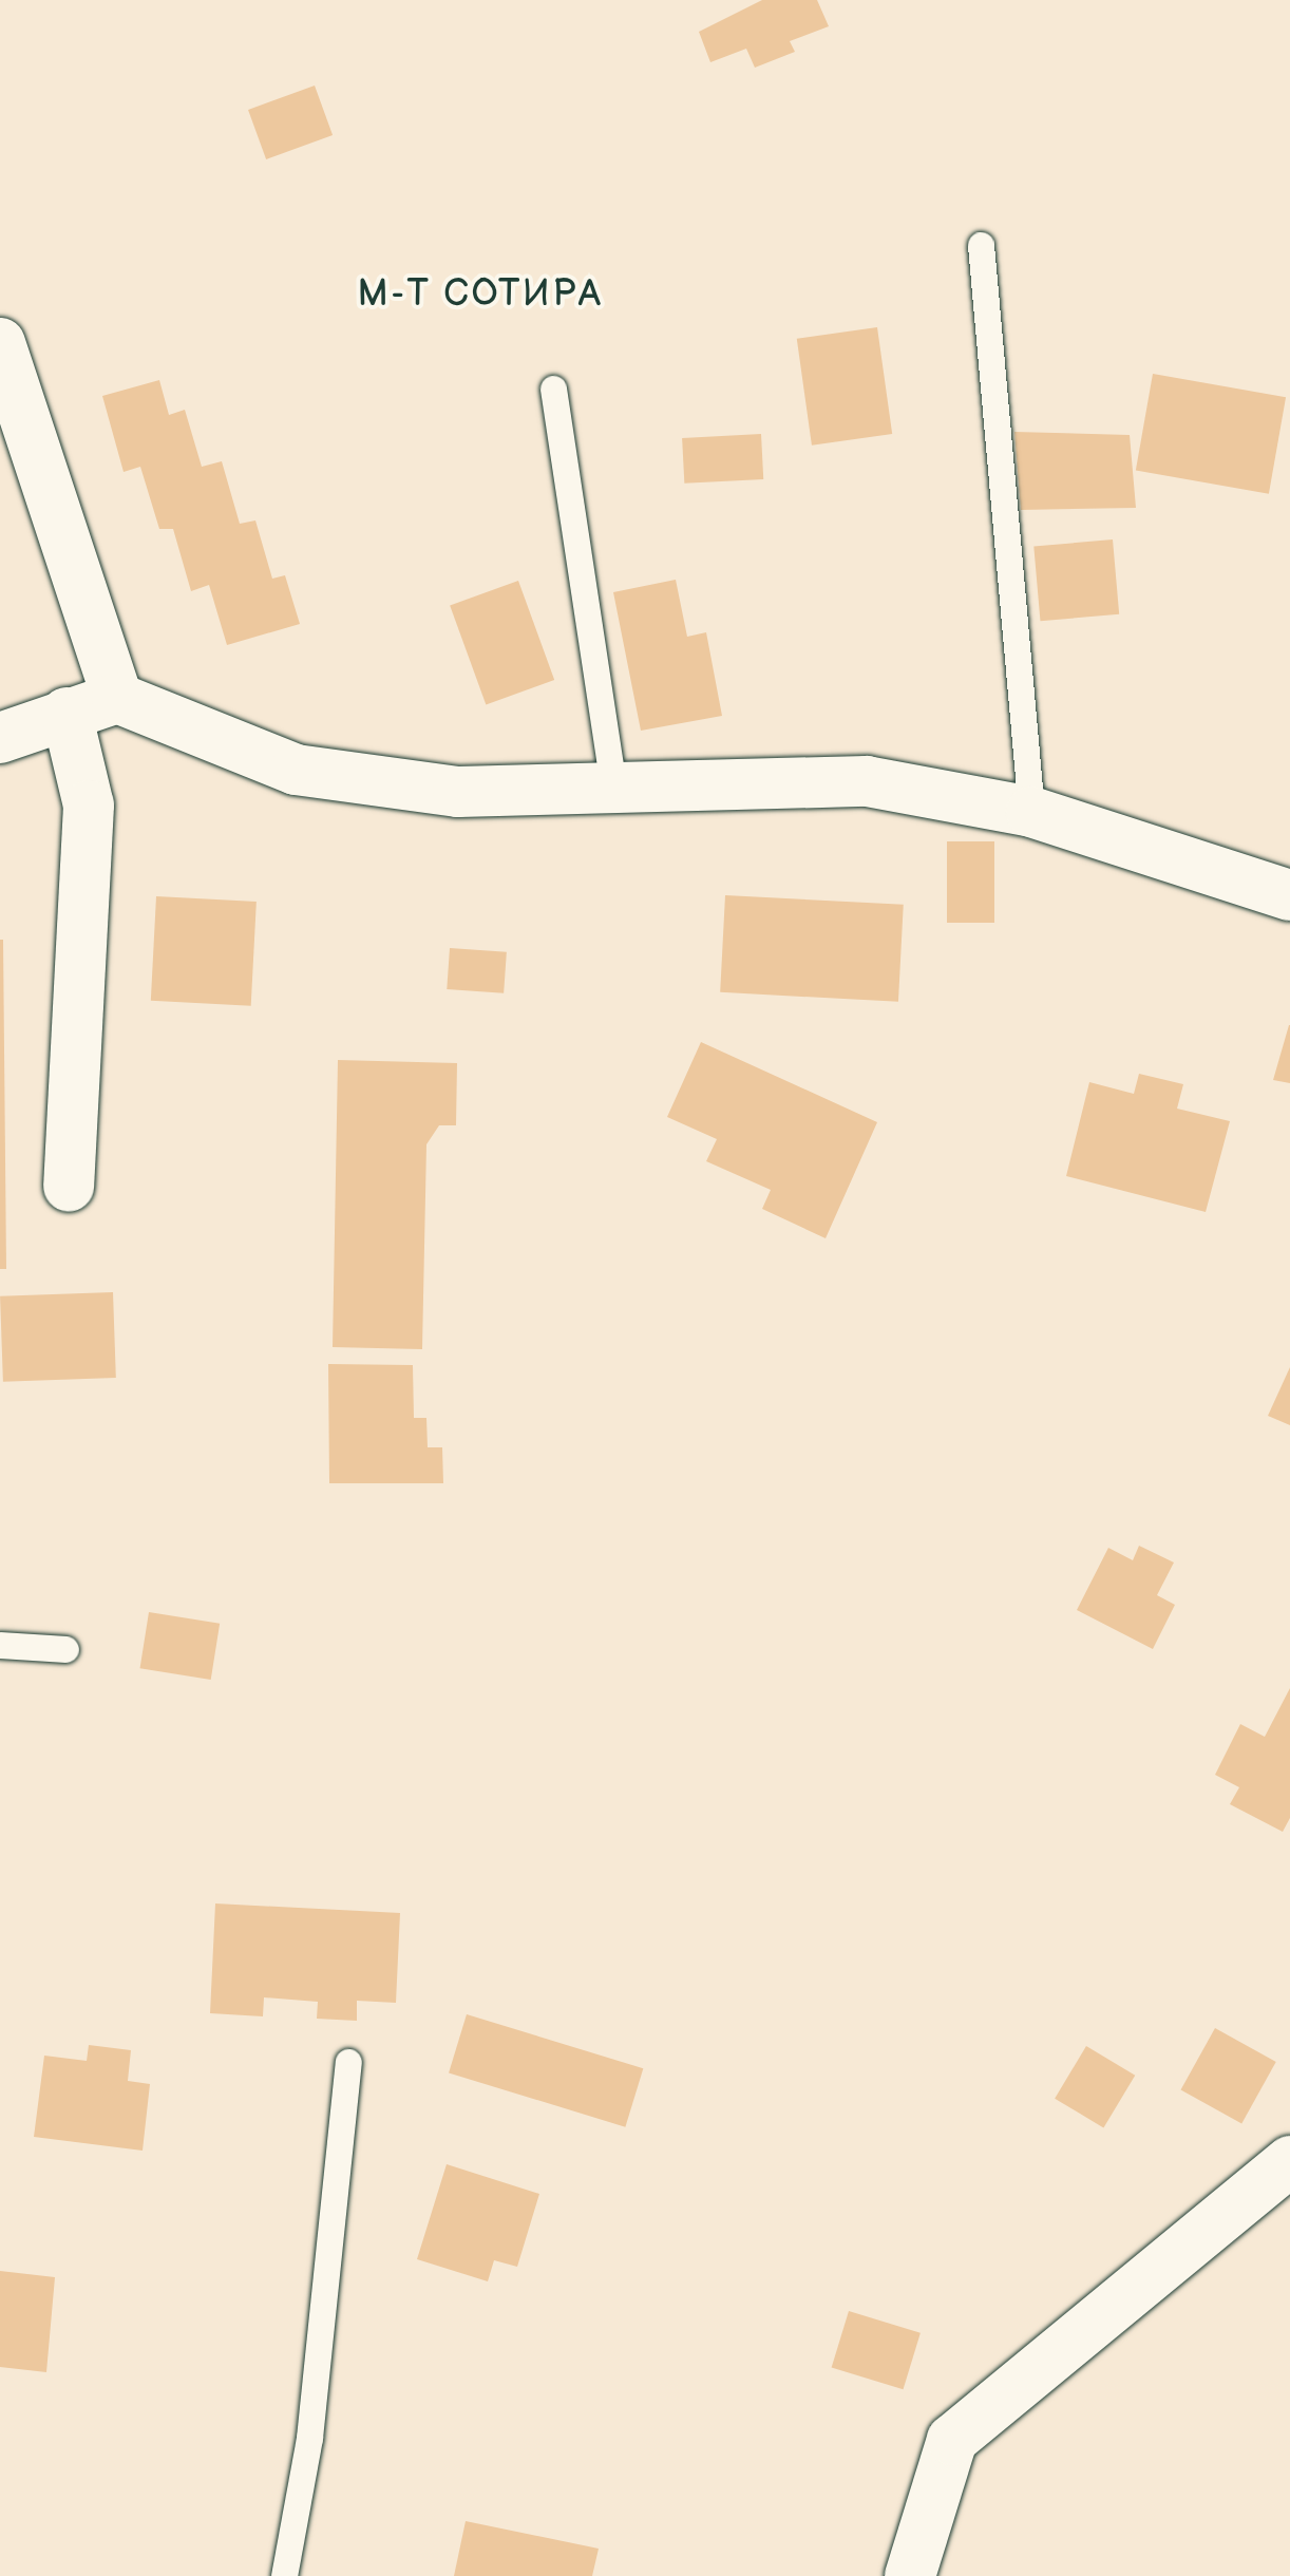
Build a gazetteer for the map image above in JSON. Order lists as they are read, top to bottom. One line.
{"districts":["М-Т СОТИРА"]}
